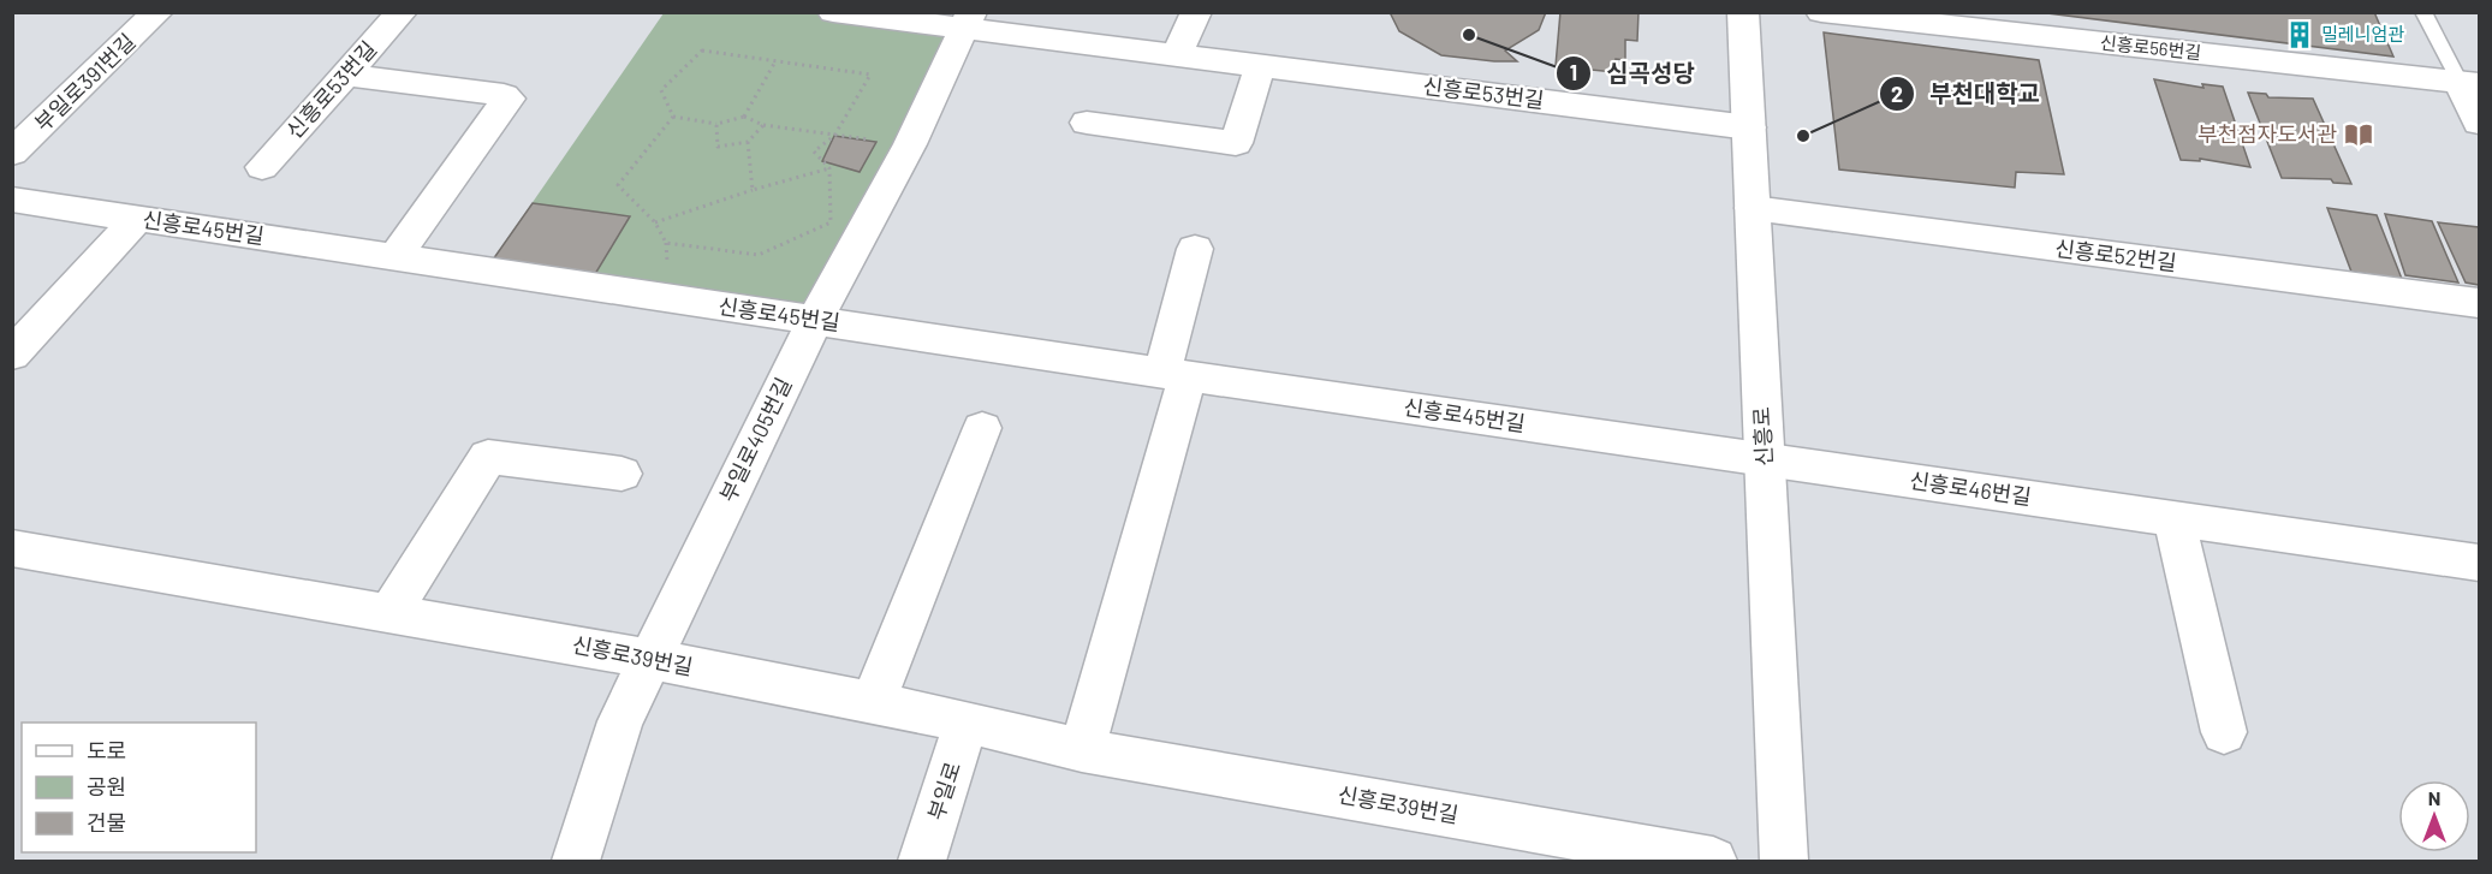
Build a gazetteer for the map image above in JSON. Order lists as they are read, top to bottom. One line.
{"streets":{"street":["신흥로56번길","부일로391번길","신흥로53번길","신흥로45번길","신흥로52번길","신흥로","부일로405번길","신흥로46번길","신흥로39번길","부일로"]},"crossings":[["신흥로53번길","신흥로"],["신흥로53번길","부일로405번길"],["신흥로45번길","신흥로"],["신흥로45번길","부일로405번길"],["신흥로45번길","신흥로46번길"],["신흥로52번길","신흥로"],["신흥로","신흥로46번길"],["부일로405번길","신흥로39번길"],["신흥로39번길","부일로"]],"places":{"other":["심곡성당","부천대학교"],"building":["밀레니엄관"],"library":["부천점자도서관"]},"legend":["도로","공원","건물"],"north":"top"}
